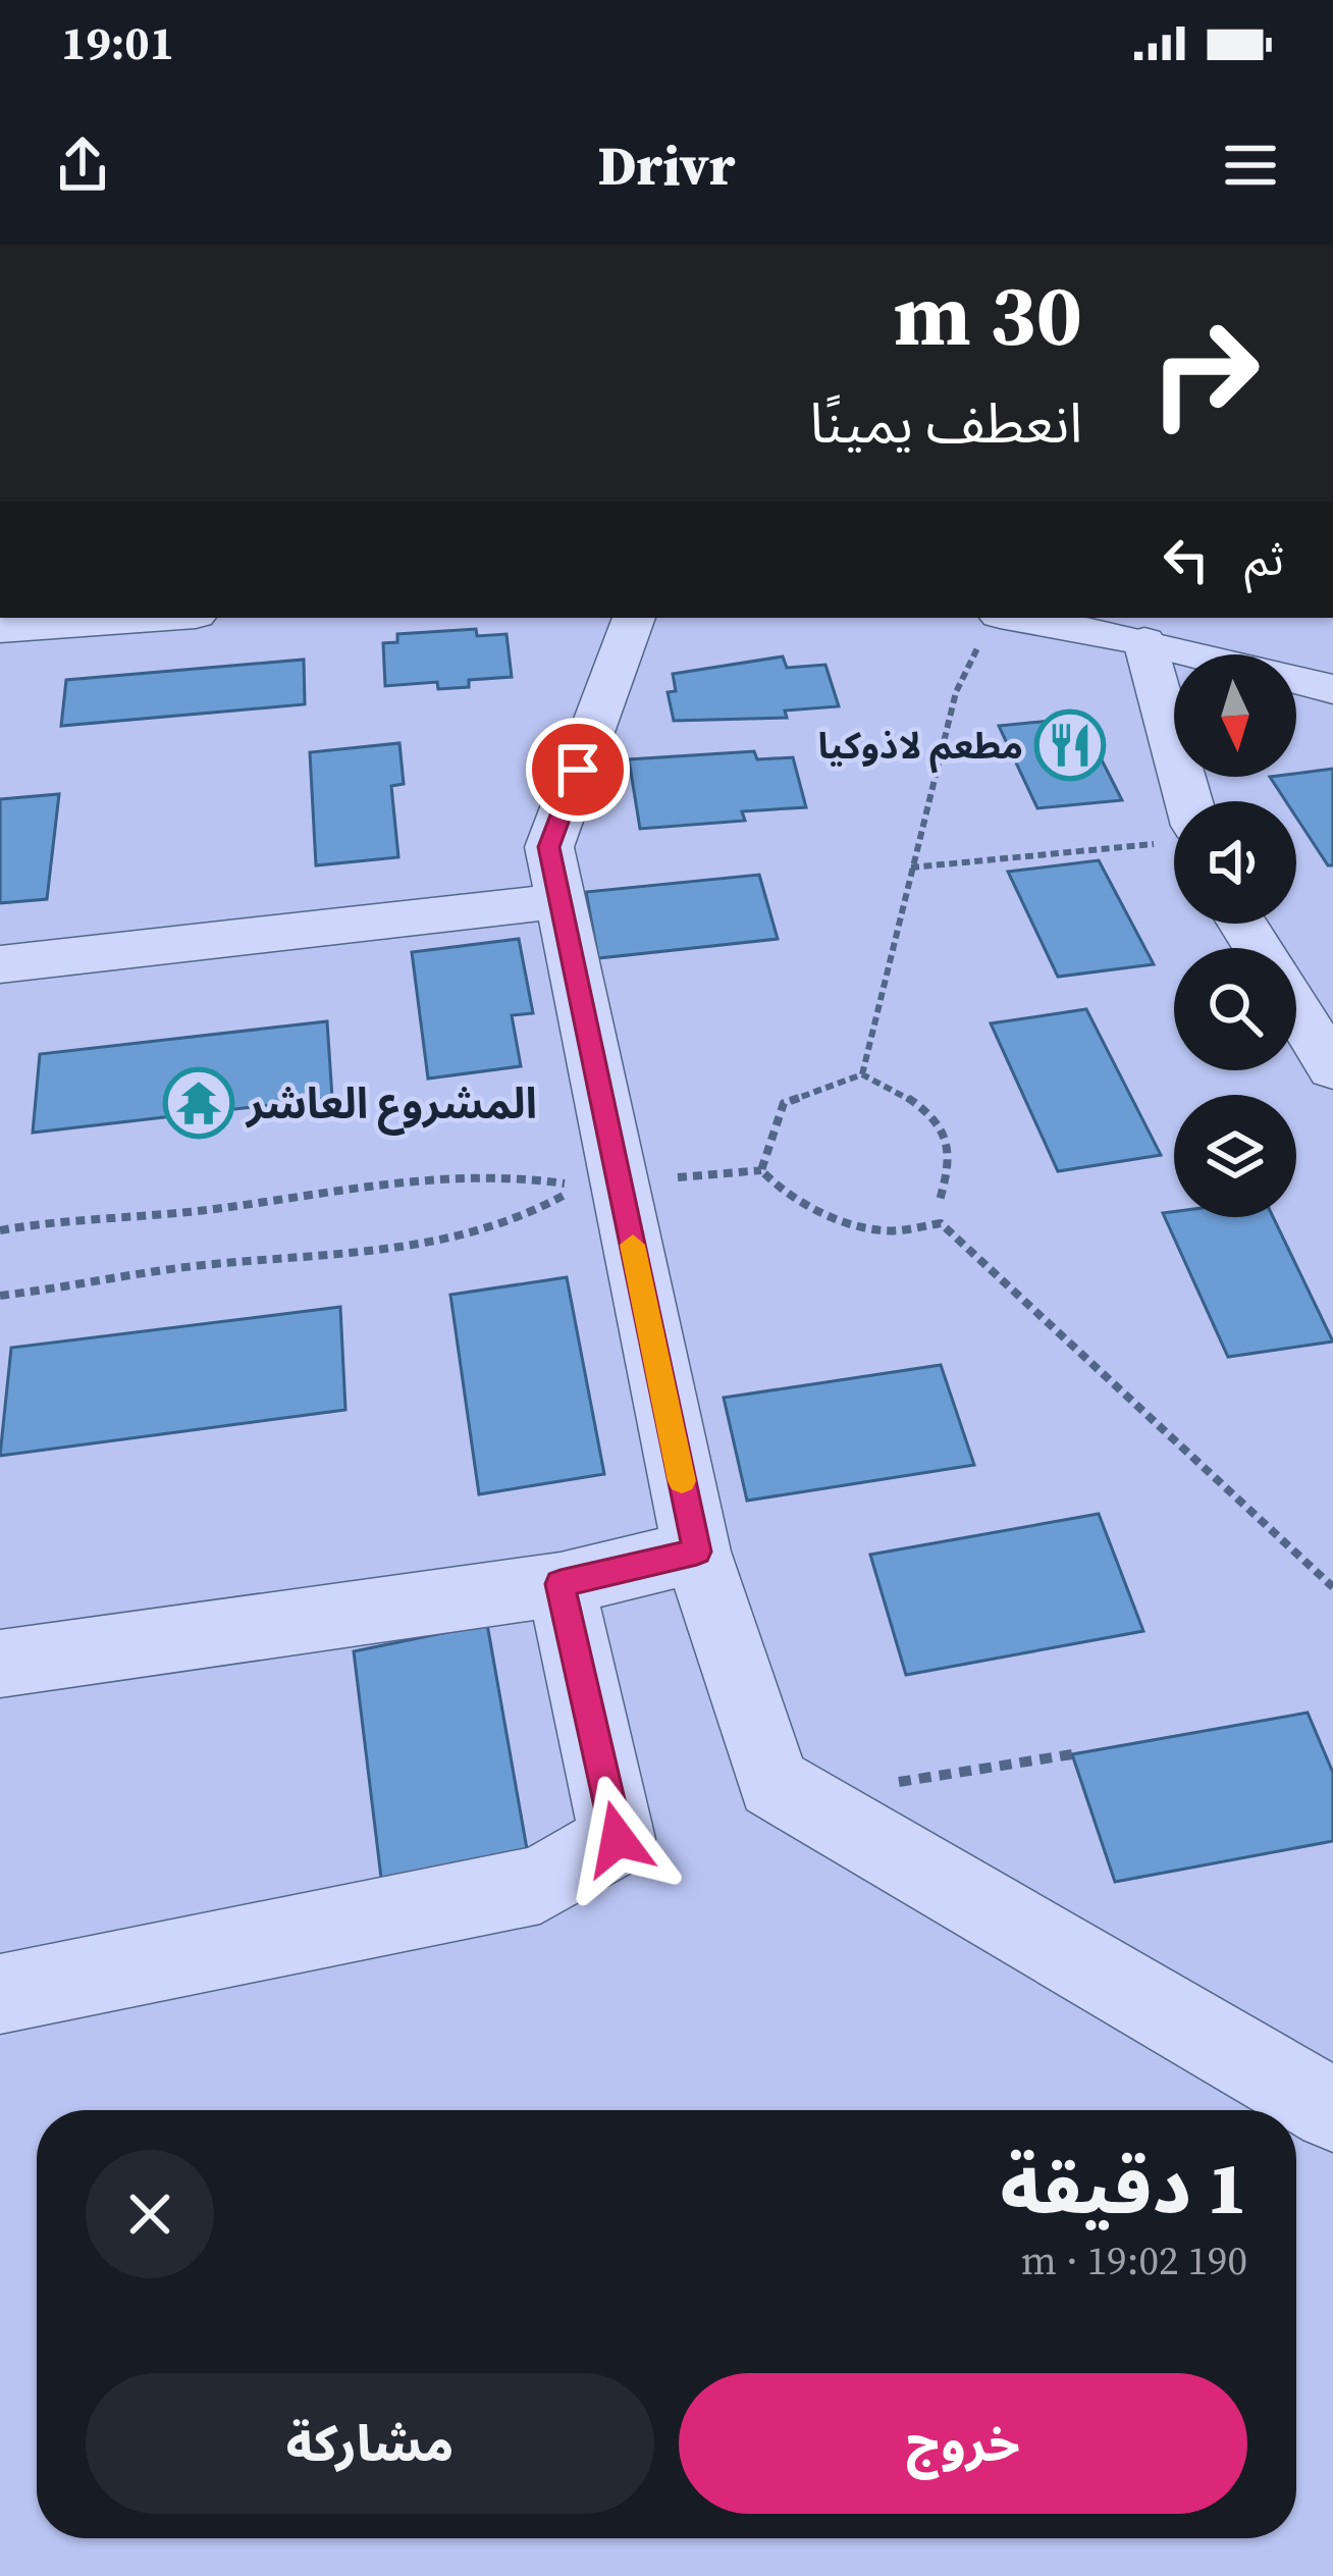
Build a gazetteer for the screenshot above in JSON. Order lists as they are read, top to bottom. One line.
{"places":{"restaurant":["مطعم لاذوكيا"],"temple":["المشروع العاشر"]},"north":"bottom","page":{"status":"19:01","header":"Drivr","turn":["30 m","انعطف يمينًا"],"then":"ثم","heading":["1 دقيقة","190 m · 19:02"],"buttons":["خروج","مشاركة"]}}
